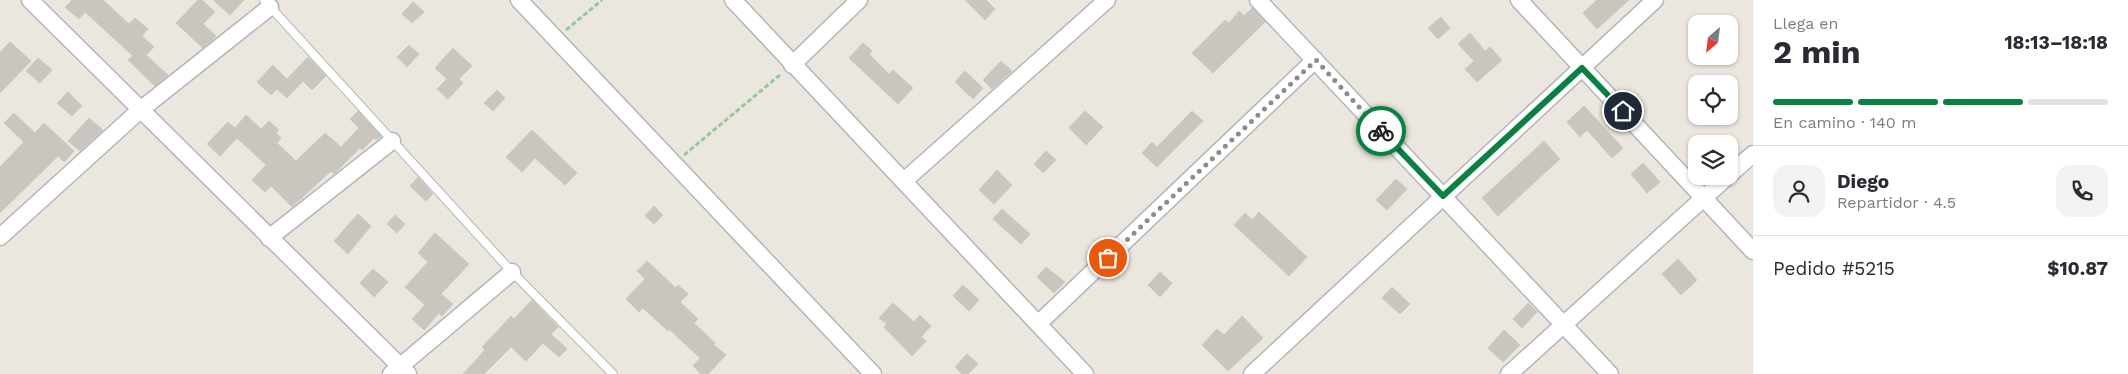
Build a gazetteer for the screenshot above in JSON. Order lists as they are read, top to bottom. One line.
{"north":"bottom left","page":{"heading":["2 min","Llega en","18:13–18:18"],"panel":["Diego","Repartidor · 4.5","Pedido #5215","$10.87"],"bar":"En camino · 140 m"}}
